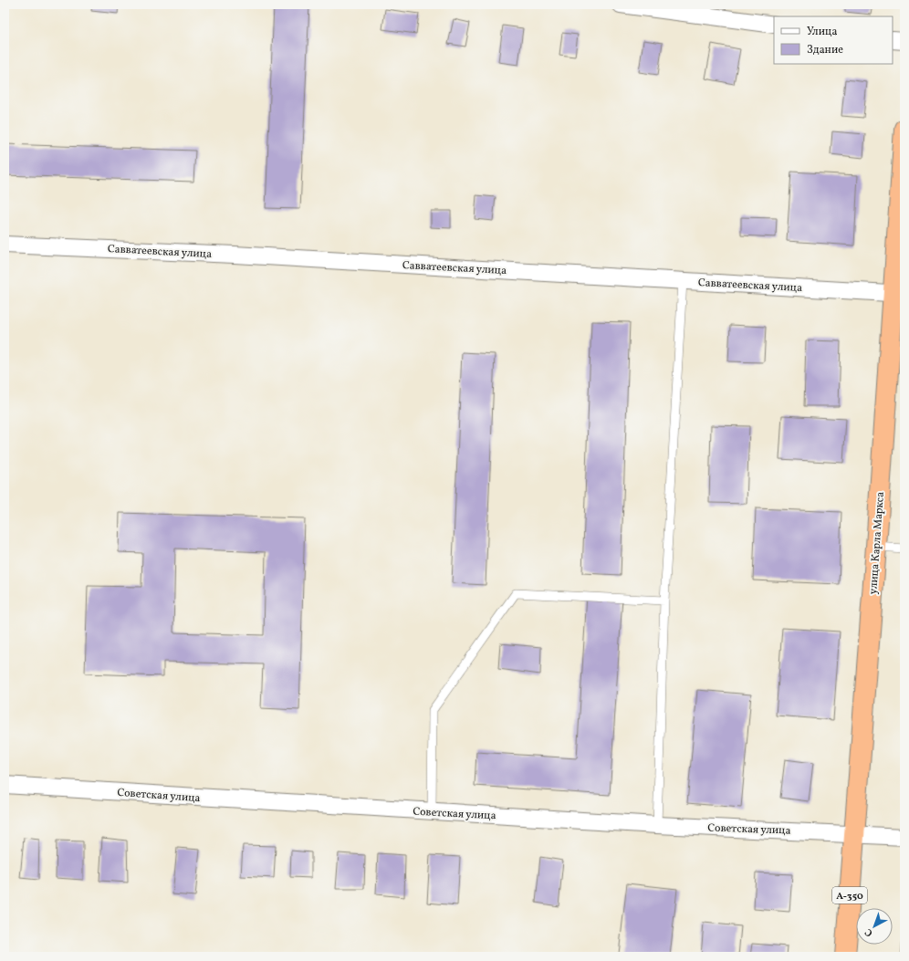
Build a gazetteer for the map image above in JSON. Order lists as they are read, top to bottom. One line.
{"streets":{"highway":["улица Карла Маркса","А-350"],"street":["Савватеевская улица","Советская улица"]},"crossings":[["Савватеевская улица","улица Карла Маркса"],["улица Карла Маркса","Советская улица"]],"legend":["Улица","Здание"],"north":"bottom left"}
